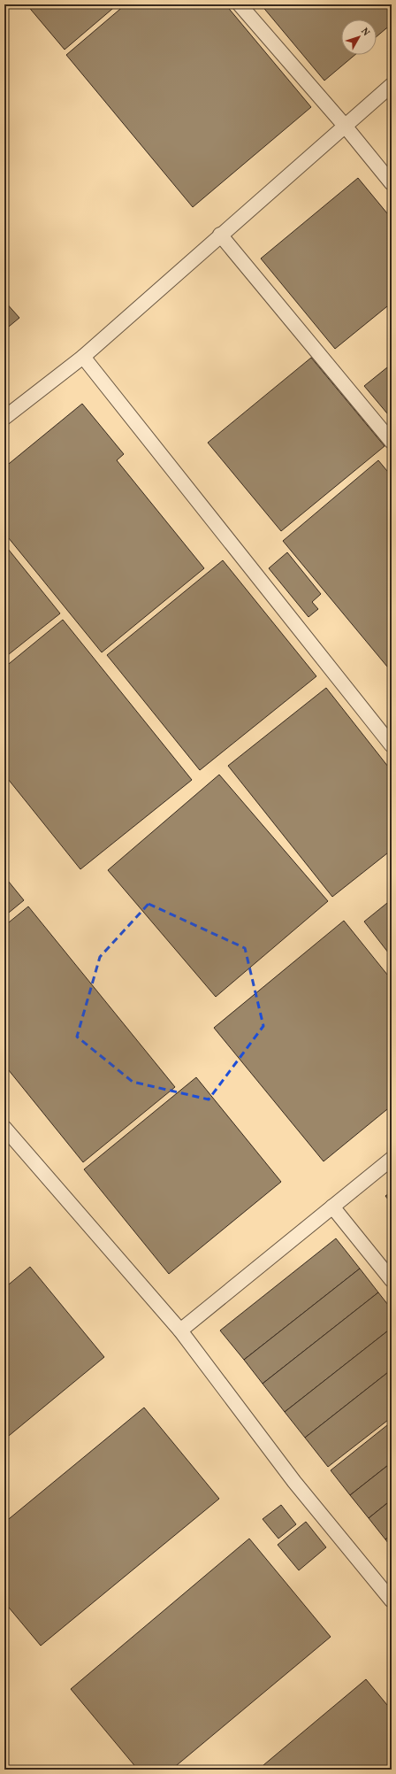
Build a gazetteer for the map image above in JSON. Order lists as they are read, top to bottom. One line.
{"north":"top right"}
